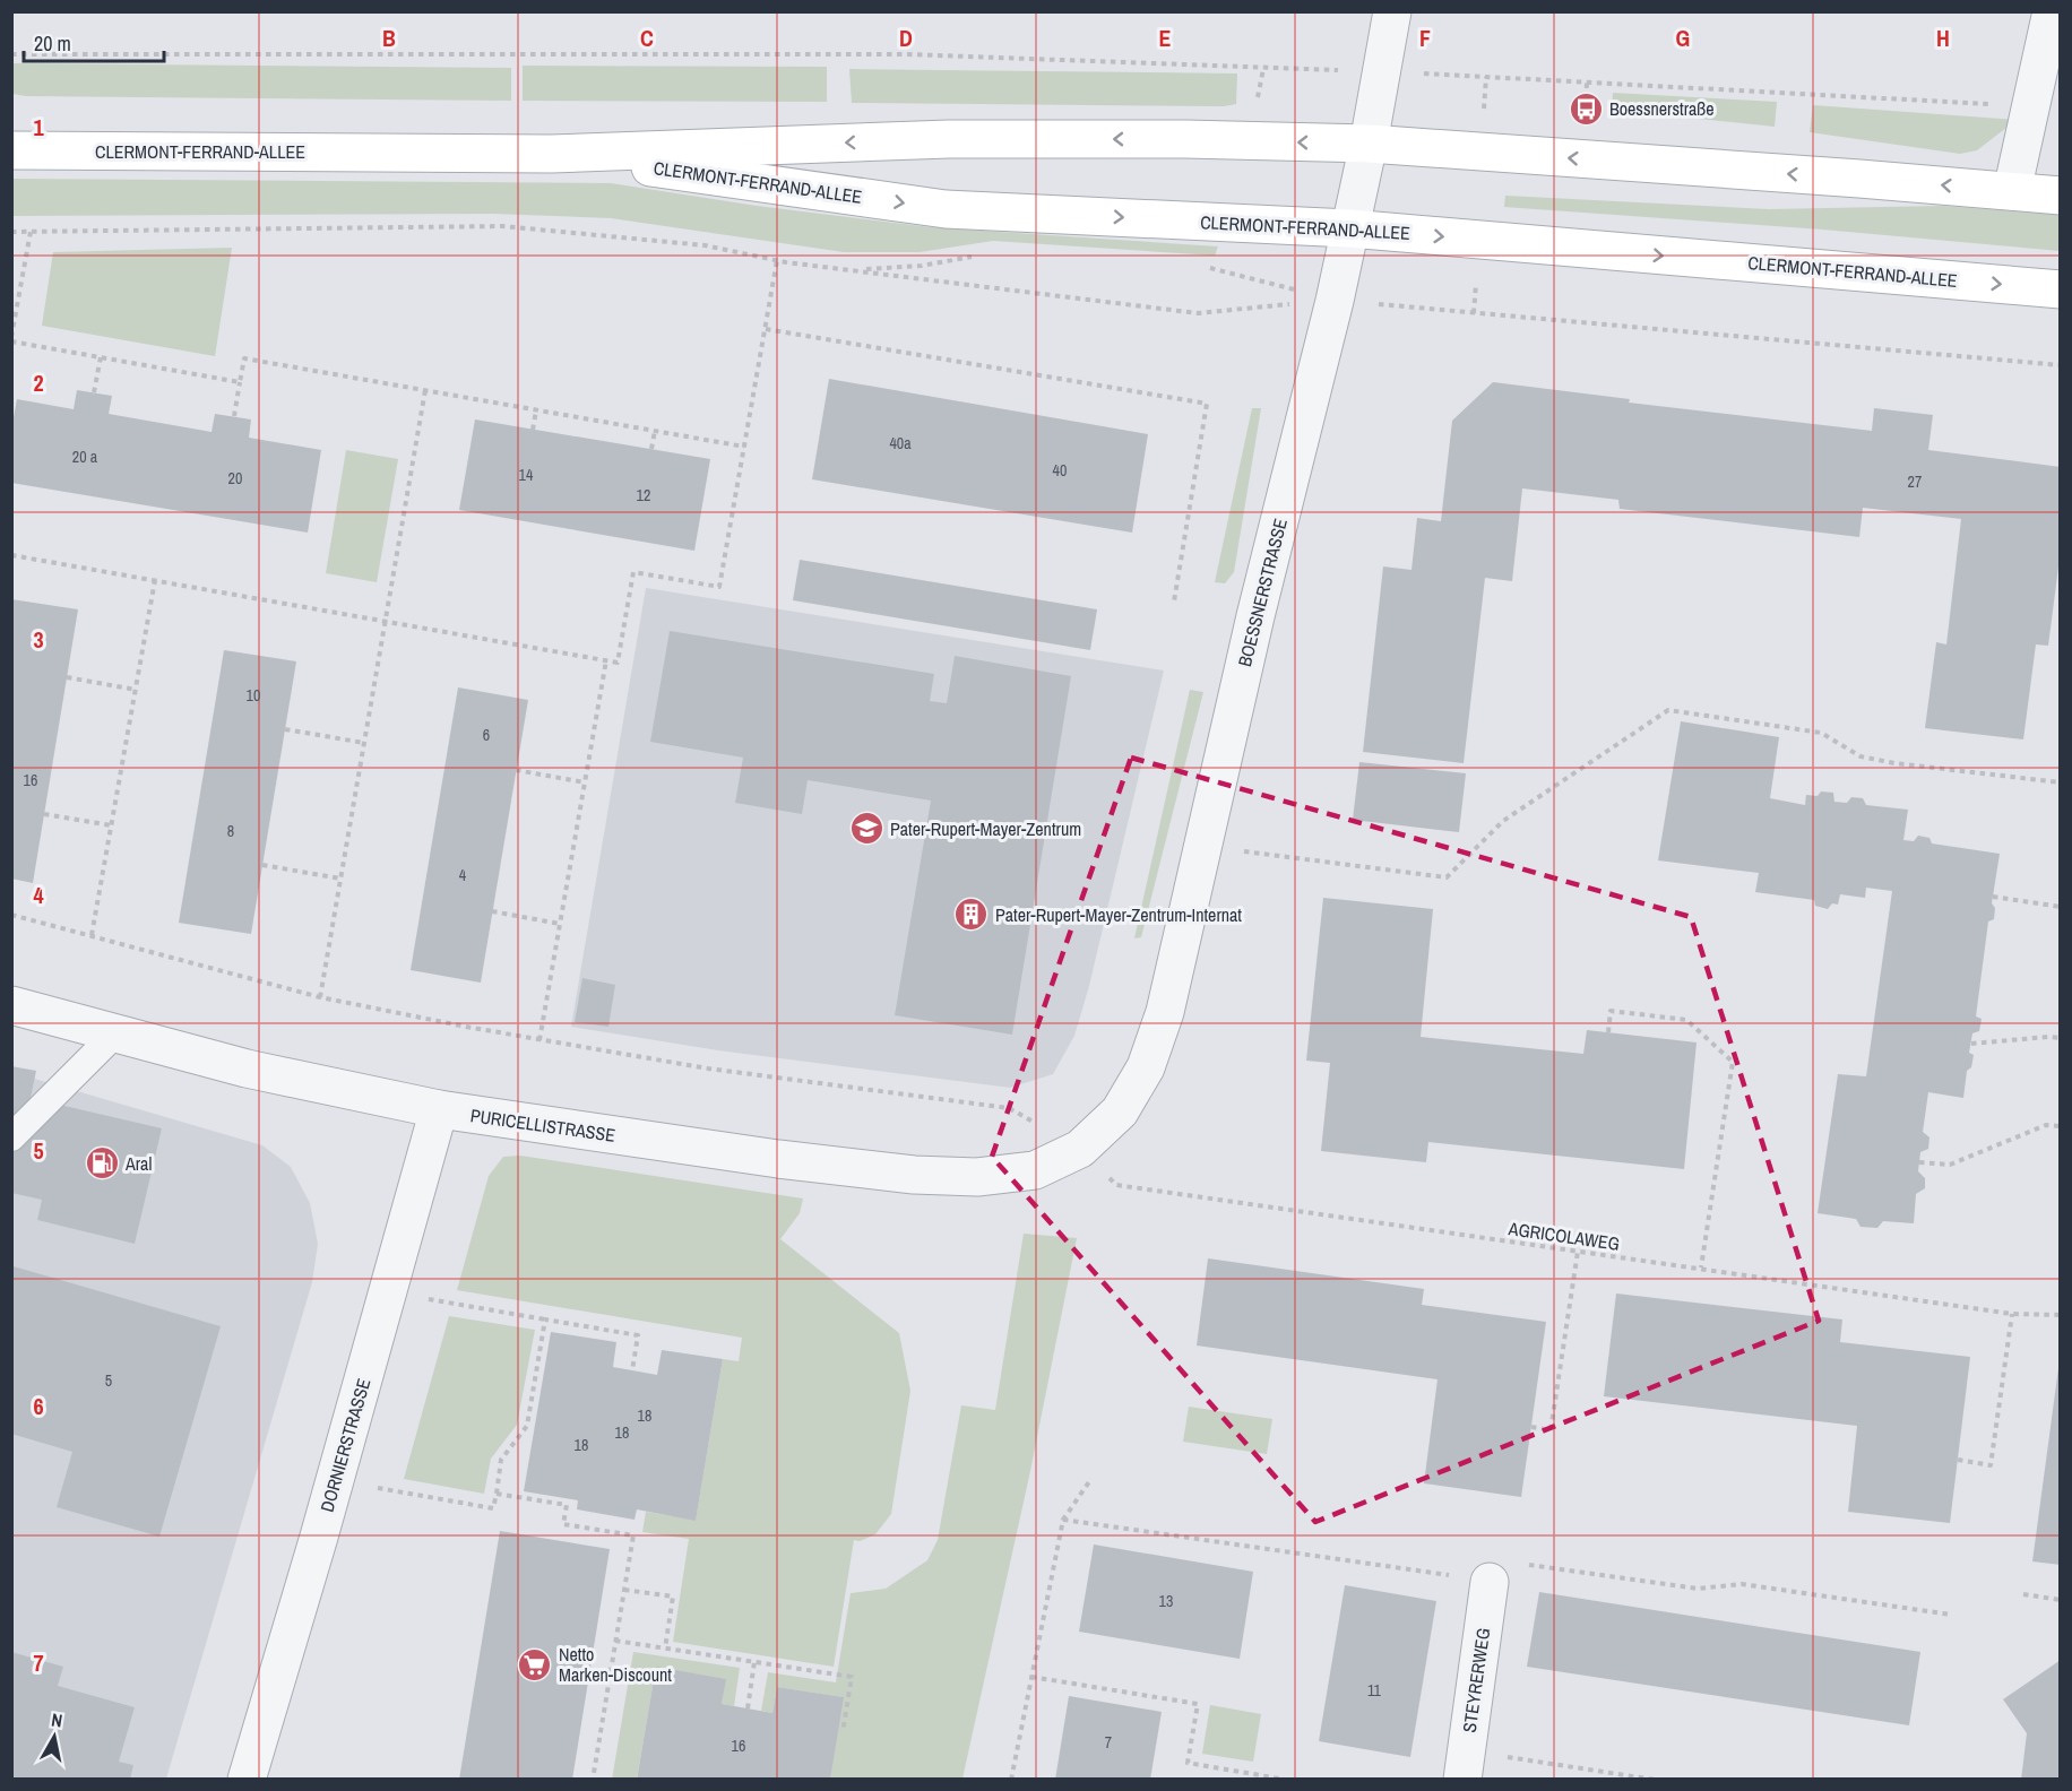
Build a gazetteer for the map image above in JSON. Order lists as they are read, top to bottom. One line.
{"streets":{"street":["CLERMONT-FERRAND-ALLEE","BOESSNERSTRASSE","PURICELLISTRASSE","DORNIERSTRASSE","STEYRERWEG"],"path":["AGRICOLAWEG"]},"crossings":[["CLERMONT-FERRAND-ALLEE","BOESSNERSTRASSE"],["BOESSNERSTRASSE","PURICELLISTRASSE"],["BOESSNERSTRASSE","AGRICOLAWEG"],["PURICELLISTRASSE","AGRICOLAWEG"],["PURICELLISTRASSE","DORNIERSTRASSE"]],"places":{"bus stop":["Boessnerstraße"],"school or university":["Pater-Rupert-Mayer-Zentrum"],"building":["Pater-Rupert-Mayer-Zentrum-Internat"],"fuel station":["Aral"],"supermarket":["Netto Marken-Discount"]},"house_numbers":["40a","20 a","40","14","20","27","12","10","6","16","8","4","5","18","18","18","13","11","7","16"],"scale_bar":"20 m","north":"top","grid":{"columns":["B","C","D","E","F","G","H"],"rows":["1","2","3","4","5","6","7"]}}
